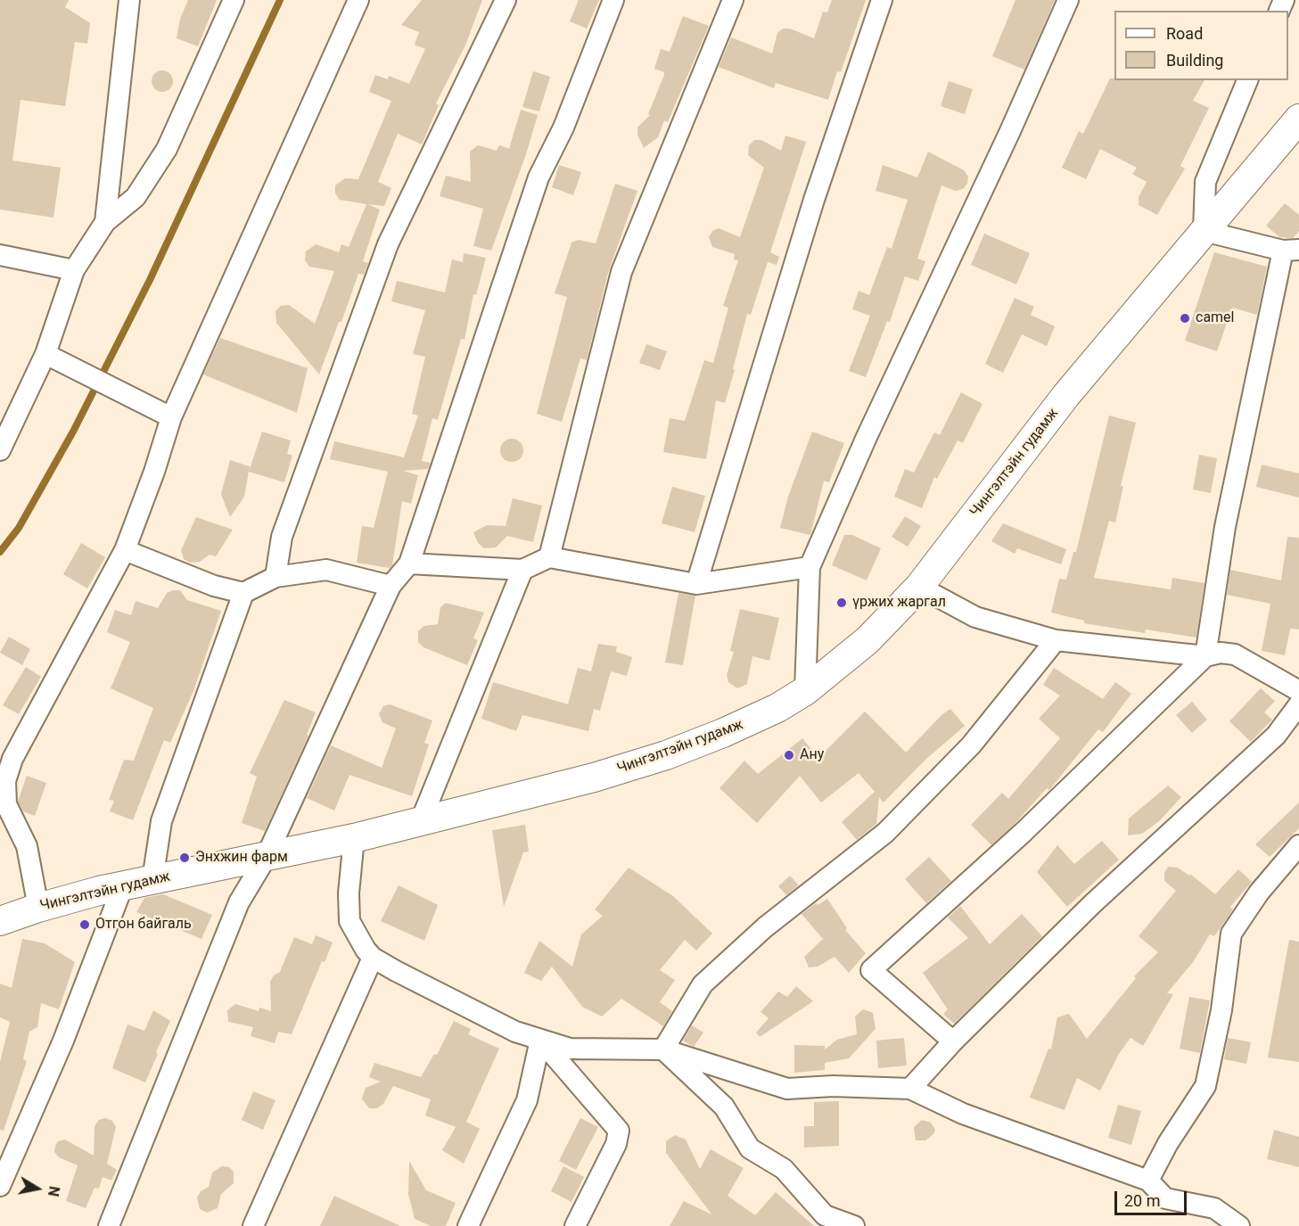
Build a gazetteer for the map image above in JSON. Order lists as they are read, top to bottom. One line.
{"streets":{"main road":["Чингэлтэйн гудамж"]},"places":["camel","үржих жаргал","Ану","Энхжин фарм","Отгон байгаль"],"legend":["Road","Building"],"scale_bar":"20 m","north":"right"}
